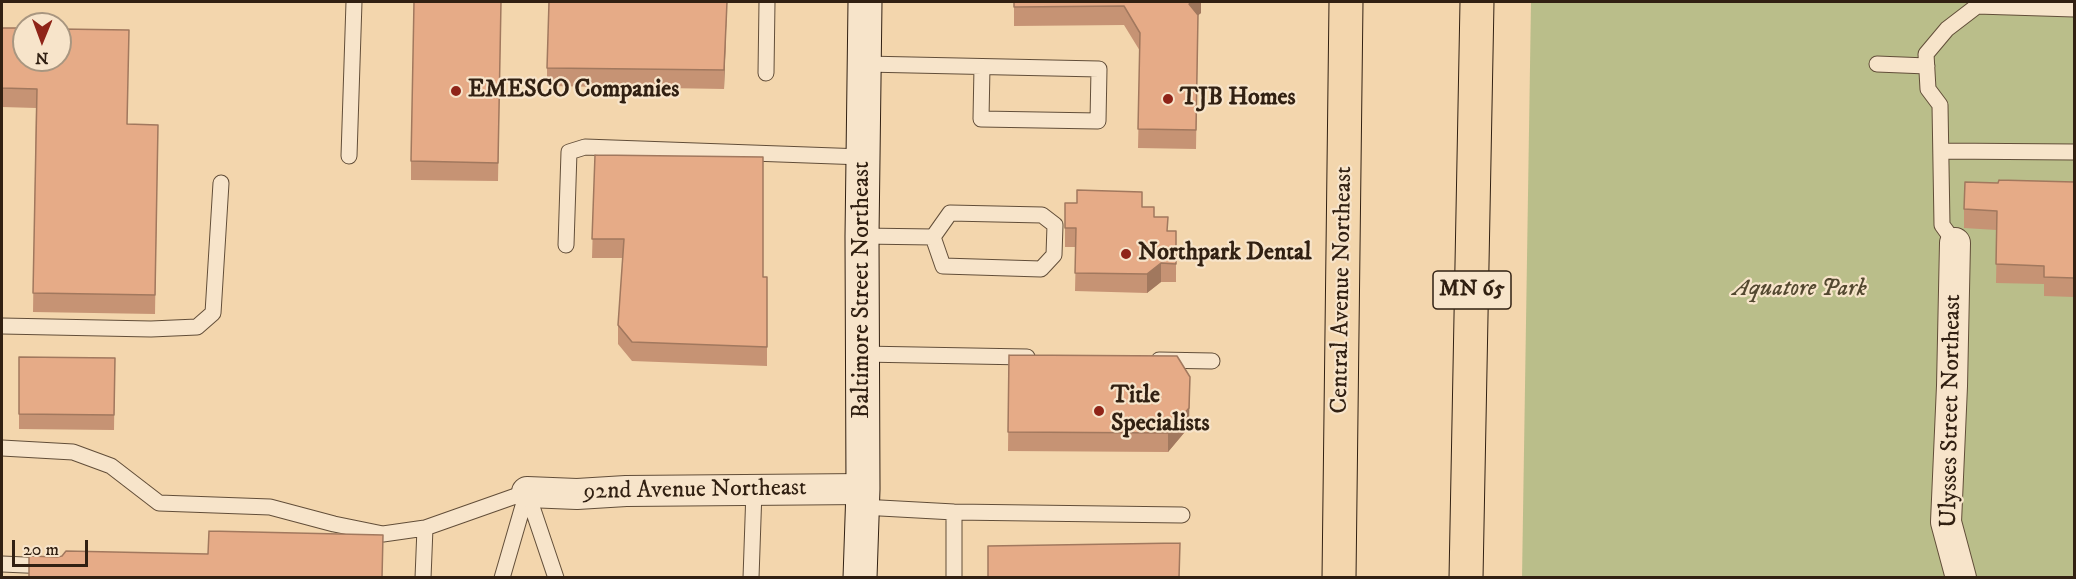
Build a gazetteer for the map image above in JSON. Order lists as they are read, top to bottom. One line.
{"streets":{"highway":["Central Avenue Northeast","MN 65"],"street":["Baltimore Street Northeast","Ulysses Street Northeast","92nd Avenue Northeast"]},"crossings":[["Baltimore Street Northeast","92nd Avenue Northeast"]],"parks":["Aquatore Park"],"places":["EMESCO Companies","TJB Homes","Northpark Dental","Title Specialists"],"scale_bar":"20 m","north":"bottom"}
